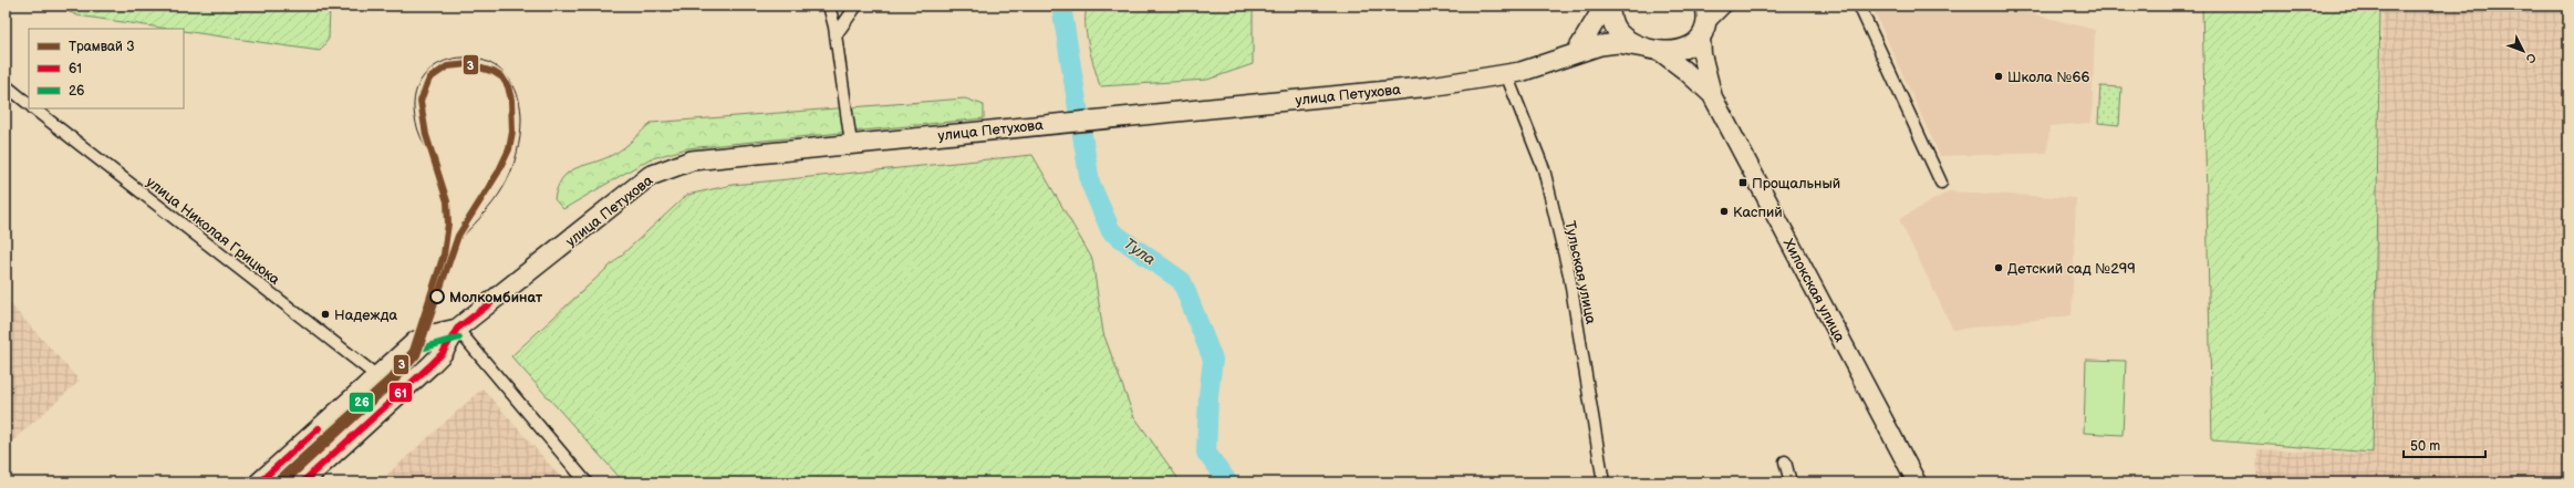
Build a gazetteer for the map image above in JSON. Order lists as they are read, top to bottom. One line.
{"streets":{"highway":["улица Петухова"],"main road":["Хилокская улица"],"street":["улица Николая Грицюка","Тульская улица"]},"crossings":[["улица Петухова","улица Николая Грицюка"],["улица Петухова","Тульская улица"]],"water":["Тула"],"places":{"other":["Школа №66","Каспий","Детский сад №299","Молкомбинат","Надежда"],"transit":["Прощальный"]},"lines":["tram line 3","transit line 61","transit line 26"],"legend":["Трамвай 3","61","26"],"scale_bar":"50 m","north":"bottom right"}
